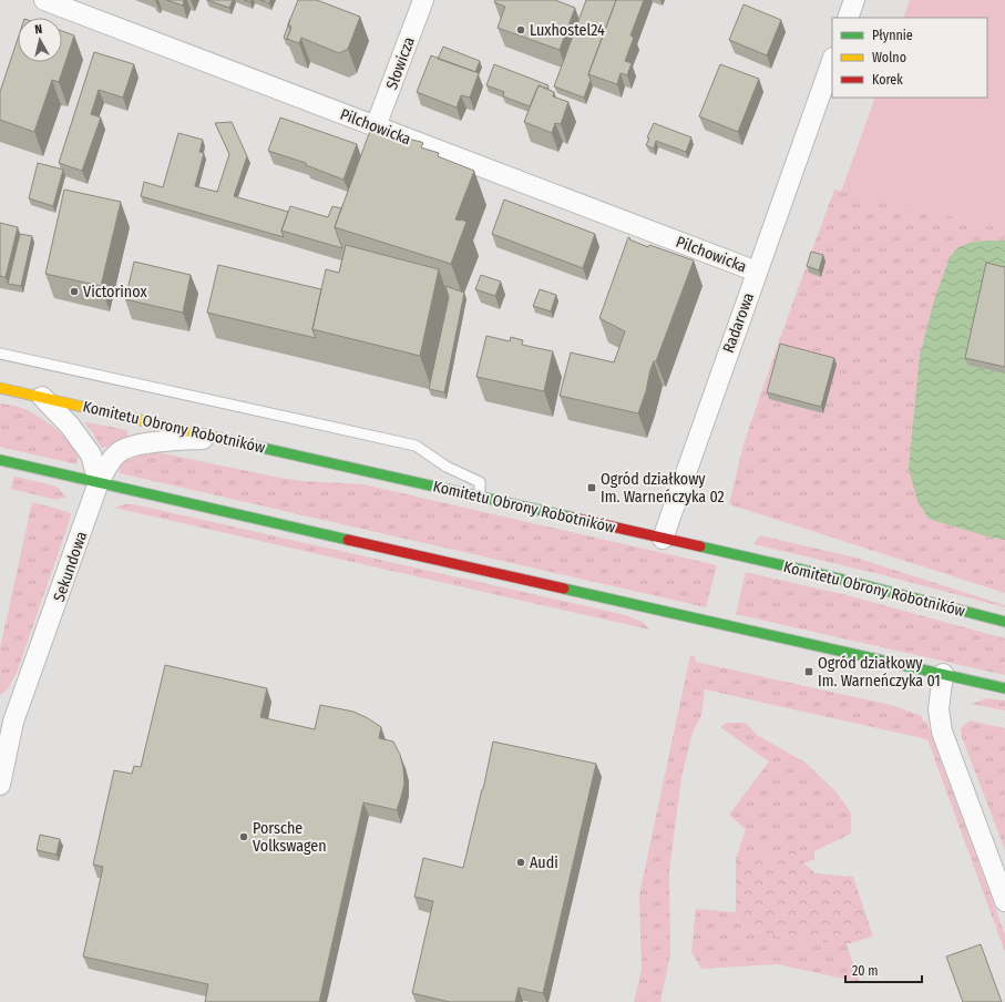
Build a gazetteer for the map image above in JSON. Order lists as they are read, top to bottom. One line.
{"streets":{"street":["Słowicza","Pilchowicka","Radarowa","Komitetu Obrony Robotników","Sekundowa"]},"crossings":[["Słowicza","Pilchowicka"],["Pilchowicka","Radarowa"],["Radarowa","Komitetu Obrony Robotników"],["Komitetu Obrony Robotników","Sekundowa"]],"places":{"other":["Luxhostel24","Victorinox","Porsche Volkswagen","Audi"],"transit":["Ogród działkowy Im. Warneńczyka 02","Ogród działkowy Im. Warneńczyka 01"]},"legend":["Płynnie","Wolno","Korek"],"scale_bar":"20 m","north":"top"}
